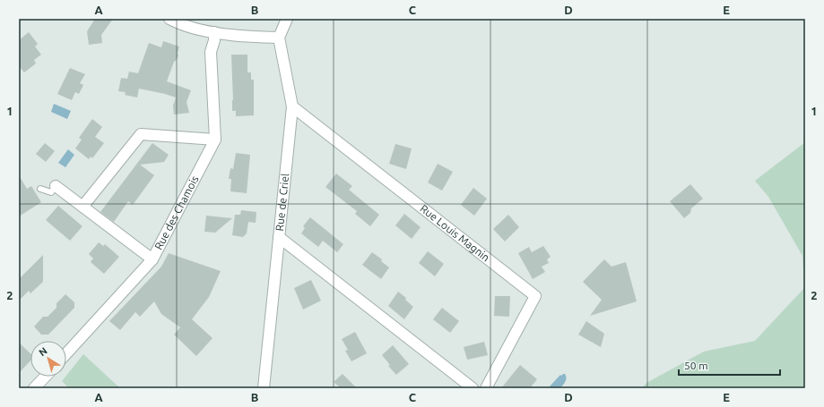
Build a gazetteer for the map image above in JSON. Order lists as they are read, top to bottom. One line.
{"streets":{"street":["Rue de Criel","Rue des Chamois","Rue Louis Magnin"]},"crossings":[["Rue de Criel","Rue Louis Magnin"]],"scale_bar":"50 m","north":"top left","grid":{"columns":["A","B","C","D","E"],"rows":["1","2"]}}
